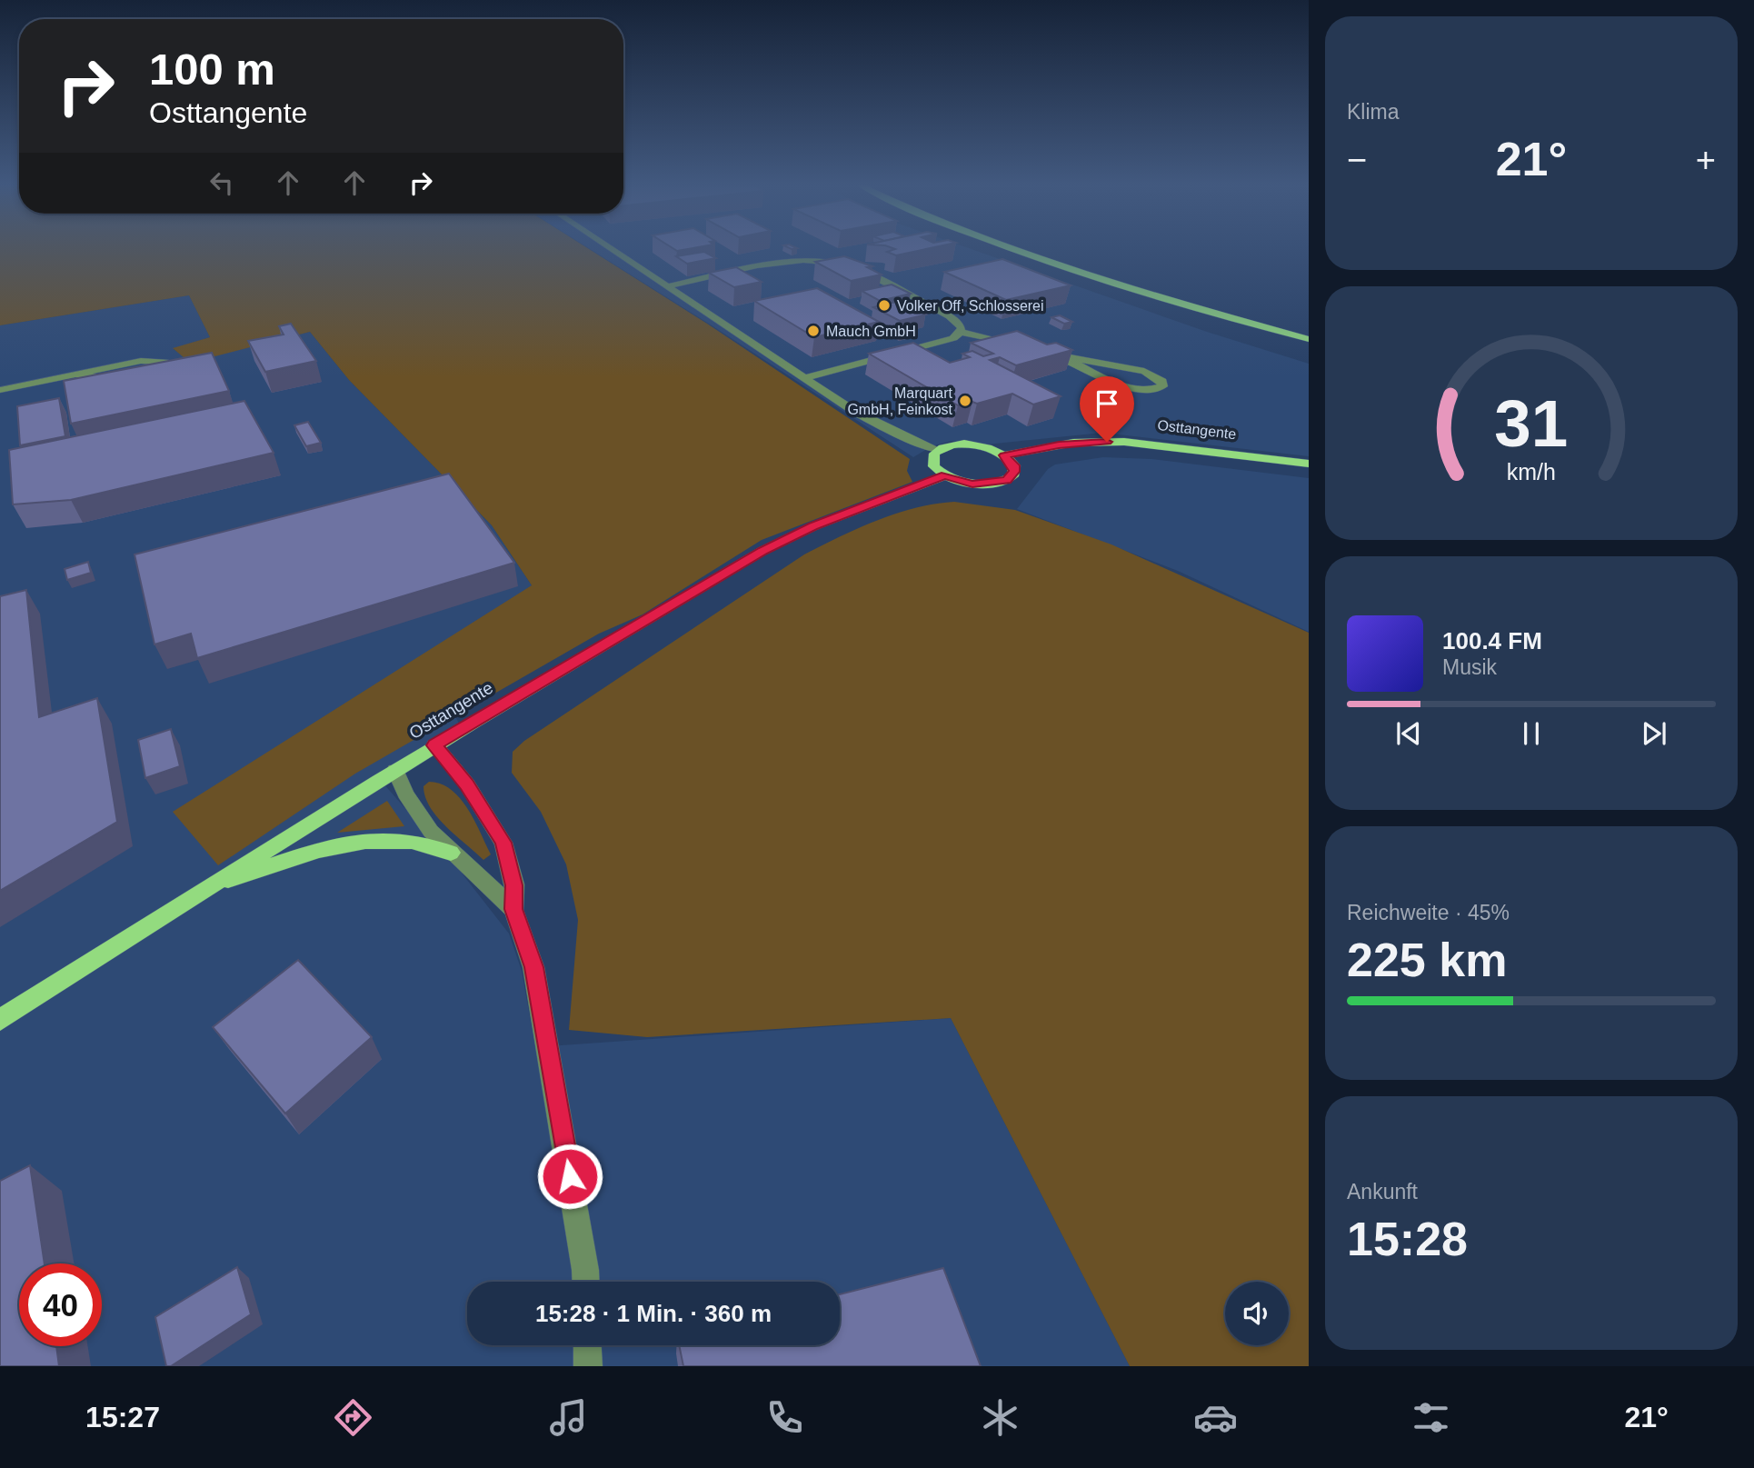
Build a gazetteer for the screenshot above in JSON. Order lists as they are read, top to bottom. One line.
{"streets":{"main road":["Osttangente"]},"places":["Volker Off, Schlosserei","Mauch GmbH","Marquart GmbH, Feinkost"],"page":{"tile":["Klima",["Reichweite · 45%","225 km"],["Ankunft","15:28"]],"turn":["100 m","Osttangente"],"heat":["−","21°","+"],"song":["100.4 FM","Musik"],"limit":"40","trip":"15:28 · 1 Min. · 360 m","tabs":["15:27","21°"],"gauge":["31","km/h"]}}
